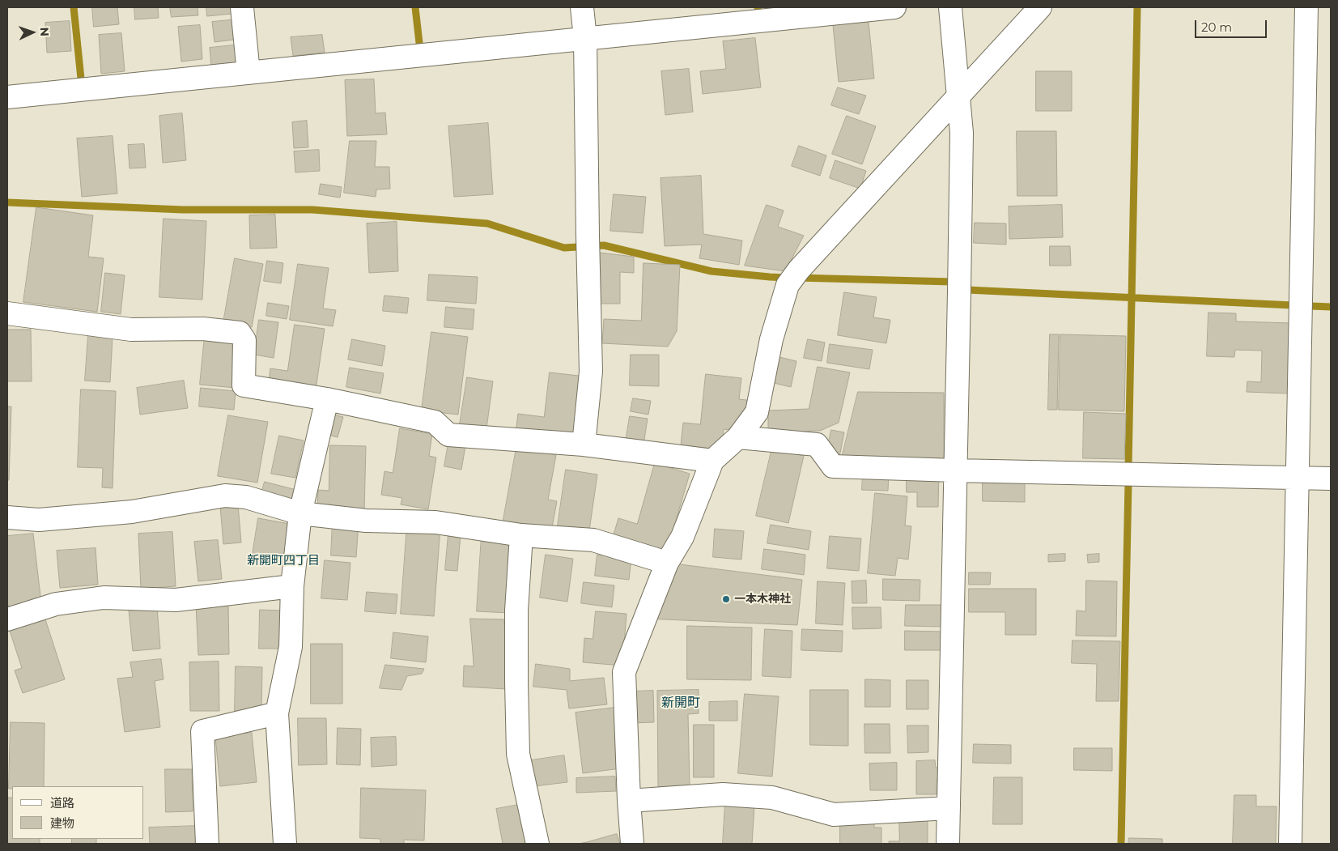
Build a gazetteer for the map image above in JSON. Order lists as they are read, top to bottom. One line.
{"districts":["新開町四丁目","新開町"],"places":["一本木神社"],"legend":["道路","建物"],"scale_bar":"20 m","north":"right"}
